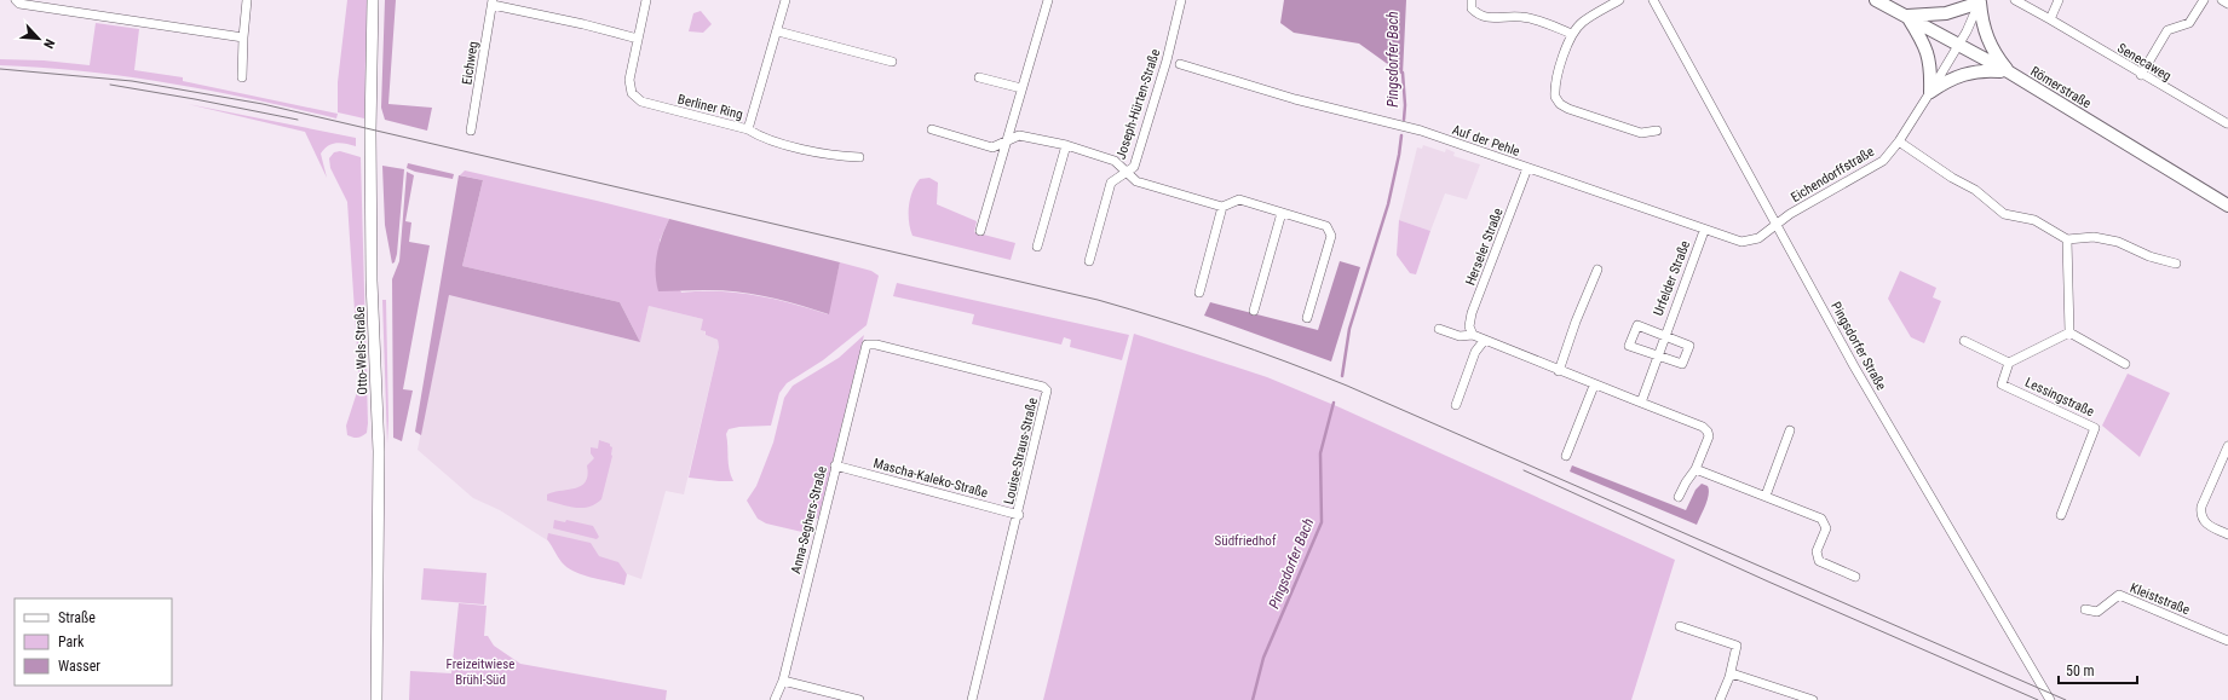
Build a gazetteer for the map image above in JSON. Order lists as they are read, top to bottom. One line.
{"streets":{"main road":["Römerstraße"],"street":["Senecaweg","Eichweg","Joseph-Hürten-Straße","Berliner Ring","Auf der Pehle","Eichendorffstraße","Herseler Straße","Urfelder Straße","Pingsdorfer Straße","Otto-Wels-Straße","Lessingstraße","Louise-Straus-Straße","Mascha-Kaleko-Straße","Anna-Seghers-Straße","Kleiststraße"]},"crossings":[["Römerstraße","Eichendorffstraße"],["Auf der Pehle","Eichendorffstraße"],["Auf der Pehle","Herseler Straße"],["Auf der Pehle","Urfelder Straße"],["Auf der Pehle","Pingsdorfer Straße"],["Eichendorffstraße","Pingsdorfer Straße"],["Louise-Straus-Straße","Mascha-Kaleko-Straße"],["Louise-Straus-Straße","Anna-Seghers-Straße"],["Mascha-Kaleko-Straße","Anna-Seghers-Straße"]],"water":["Pingsdorfer Bach"],"parks":["Südfriedhof","Freizeitwiese Brühl-Süd"],"legend":["Straße","Park","Wasser"],"scale_bar":"50 m","north":"bottom right"}
